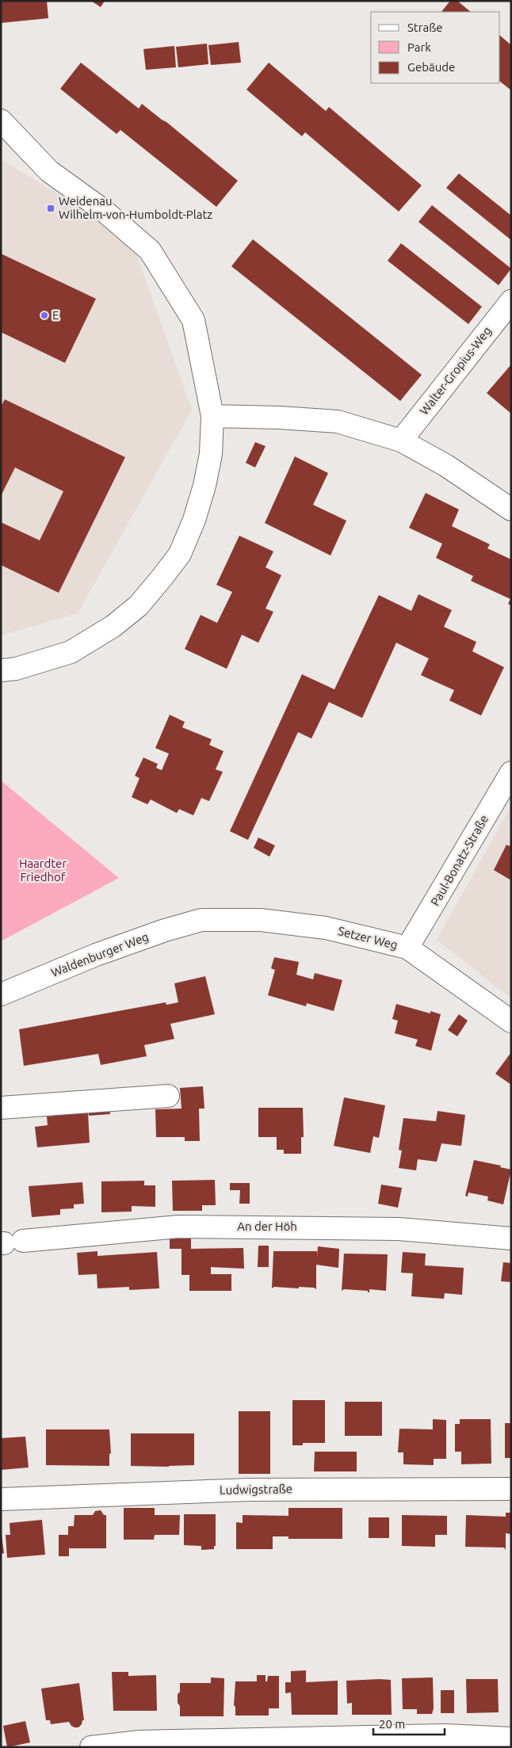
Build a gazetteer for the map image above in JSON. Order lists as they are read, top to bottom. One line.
{"streets":{"street":["Walter-Gropius-Weg","Paul-Bonatz-Straße","Setzer Weg","Waldenburger Weg","An der Höh","Ludwigstraße"]},"crossings":[["Paul-Bonatz-Straße","Setzer Weg"],["Setzer Weg","Waldenburger Weg"]],"parks":["Haardter Friedhof"],"places":{"transit":["Weidenau Wilhelm-von-Humboldt-Platz"],"other":["E"]},"legend":["Straße","Park","Gebäude"],"scale_bar":"20 m"}
